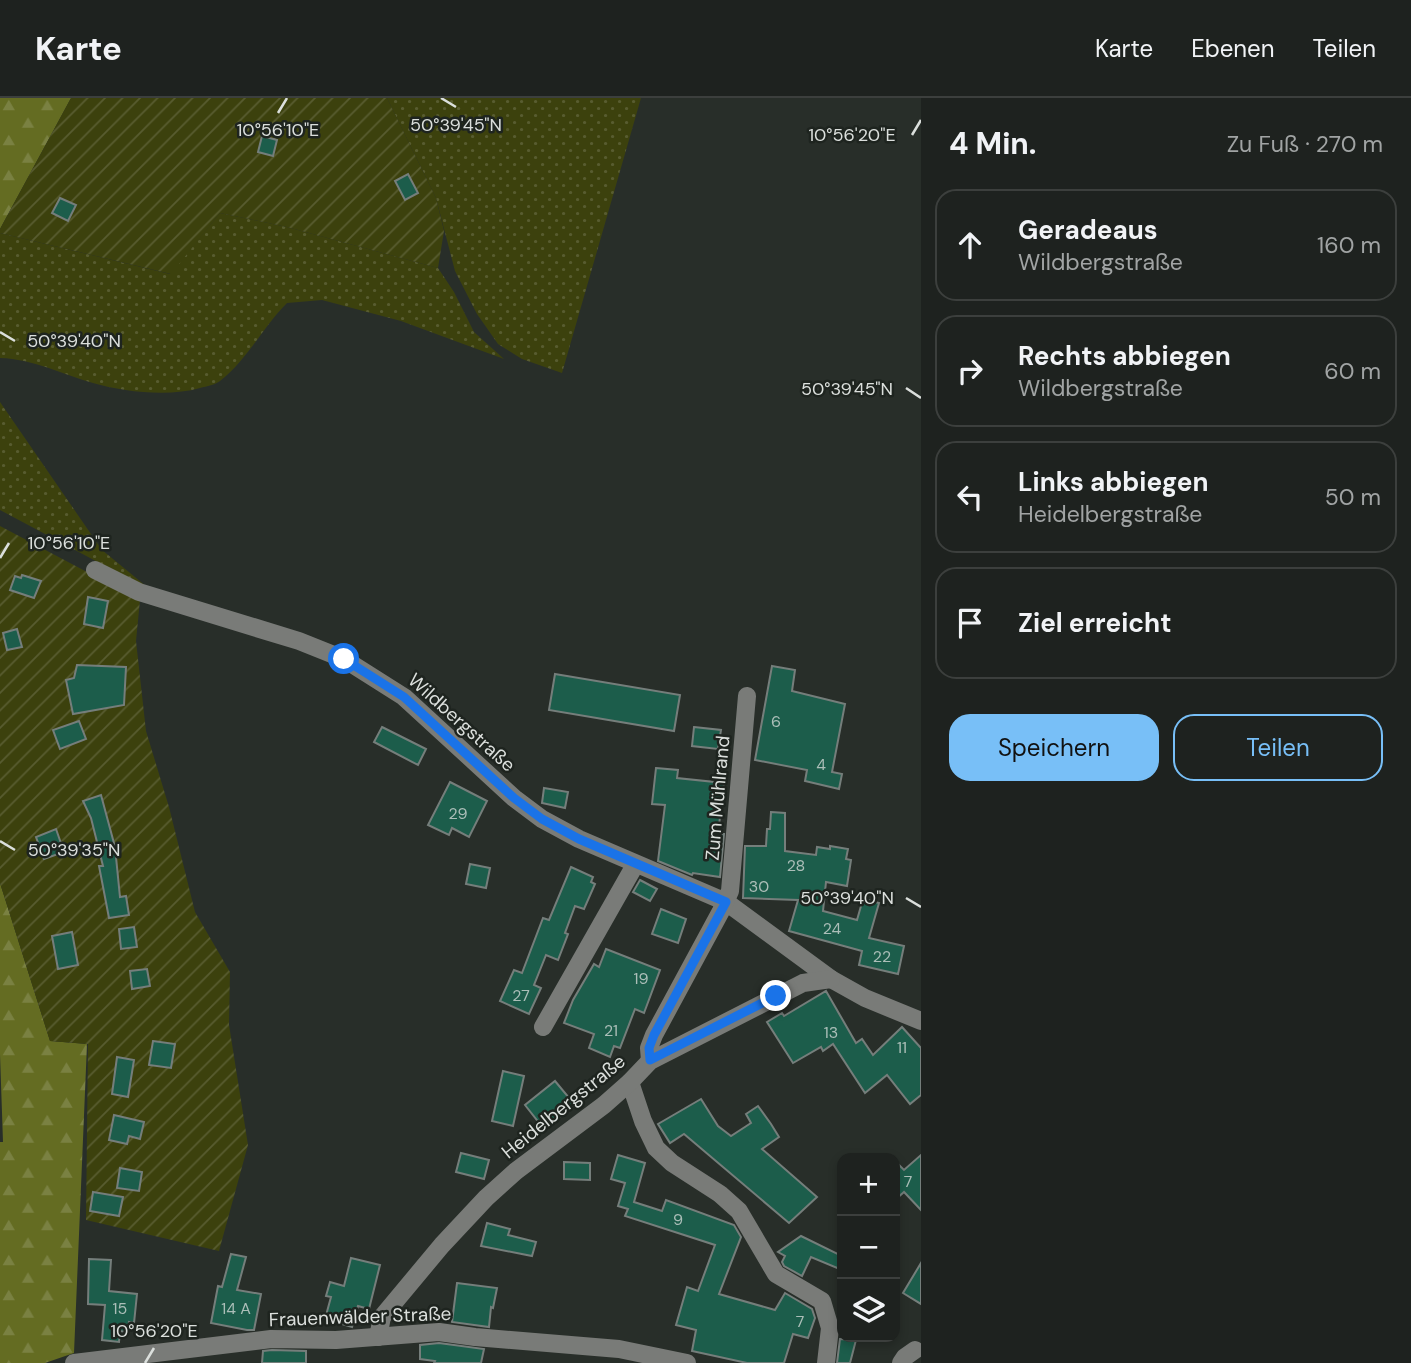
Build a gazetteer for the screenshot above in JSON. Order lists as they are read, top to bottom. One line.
{"streets":{"street":["Wildbergstraße","Zum Mühlrand","Heidelbergstraße","Frauenwälder Straße"]},"crossings":[["Wildbergstraße","Zum Mühlrand"],["Wildbergstraße","Heidelbergstraße"],["Heidelbergstraße","Frauenwälder Straße"]],"house_numbers":["6","4","29","28","30","24","22","19","27","21","13","11","7","9","15","14 A","7"],"page":{"header":"Karte","nav":["Karte","Ebenen","Teilen"],"heading":["4 Min.","Zu Fuß · 270 m"],"list":[["Geradeaus","Wildbergstraße","160 m"],["Rechts abbiegen","Wildbergstraße","60 m"],["Links abbiegen","Heidelbergstraße","50 m"],"Ziel erreicht"],"buttons":["Speichern","Teilen"],"map_buttons":["+","−"]},"coordinates":["50°39'45\"N","10°56'10\"E","10°56'20\"E","50°39'40\"N","50°39'35\"N"]}
